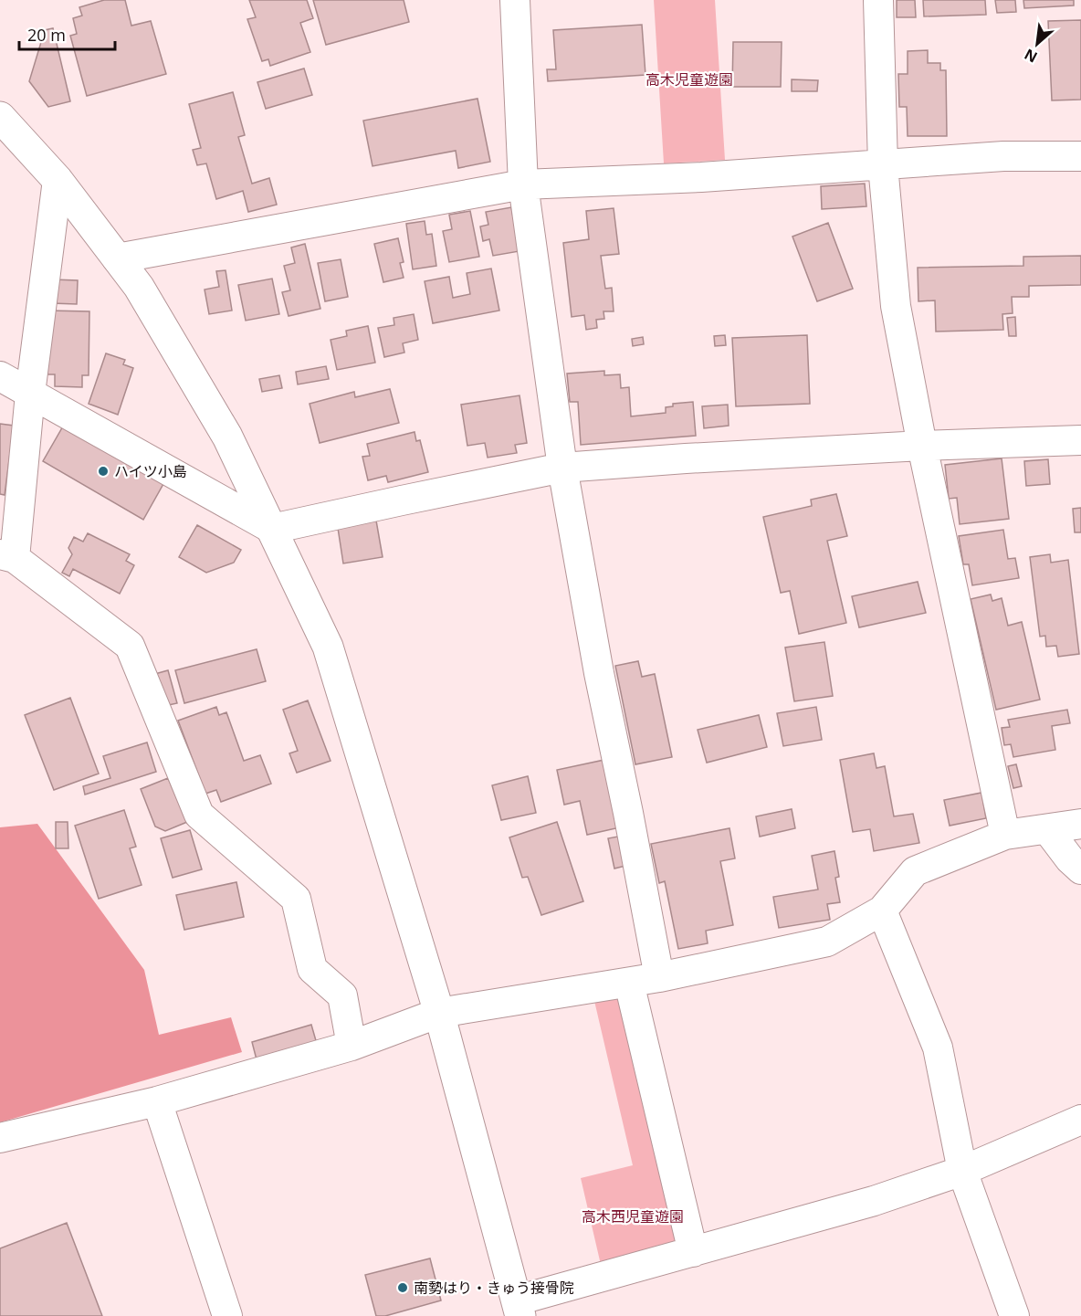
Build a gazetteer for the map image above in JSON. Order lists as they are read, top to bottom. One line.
{"parks":["高木児童遊園","高木西児童遊園"],"places":["ハイツ小島","南勢はり・きゅう接骨院"],"scale_bar":"20 m","north":"bottom left"}
